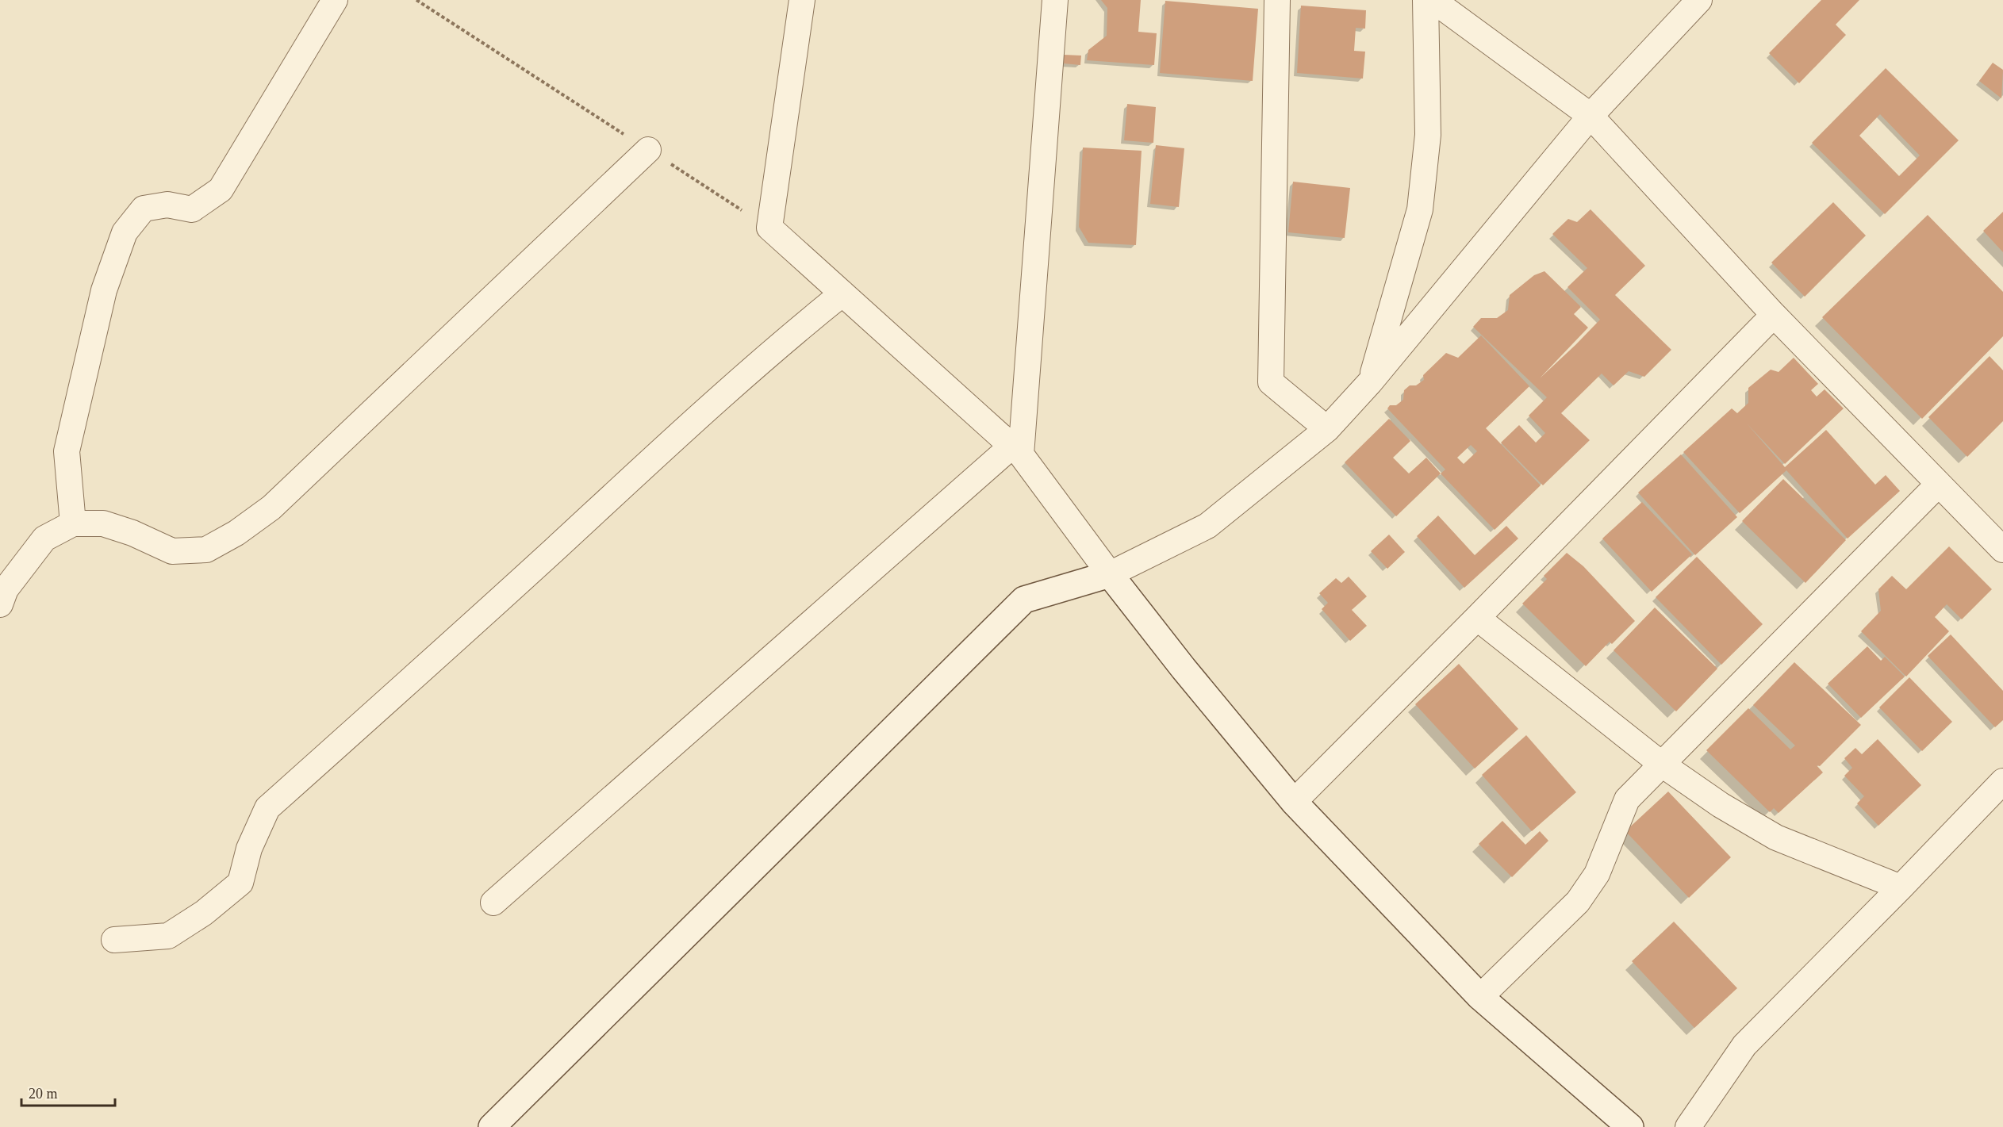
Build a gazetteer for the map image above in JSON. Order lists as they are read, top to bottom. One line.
{"scale_bar":"20 m"}
